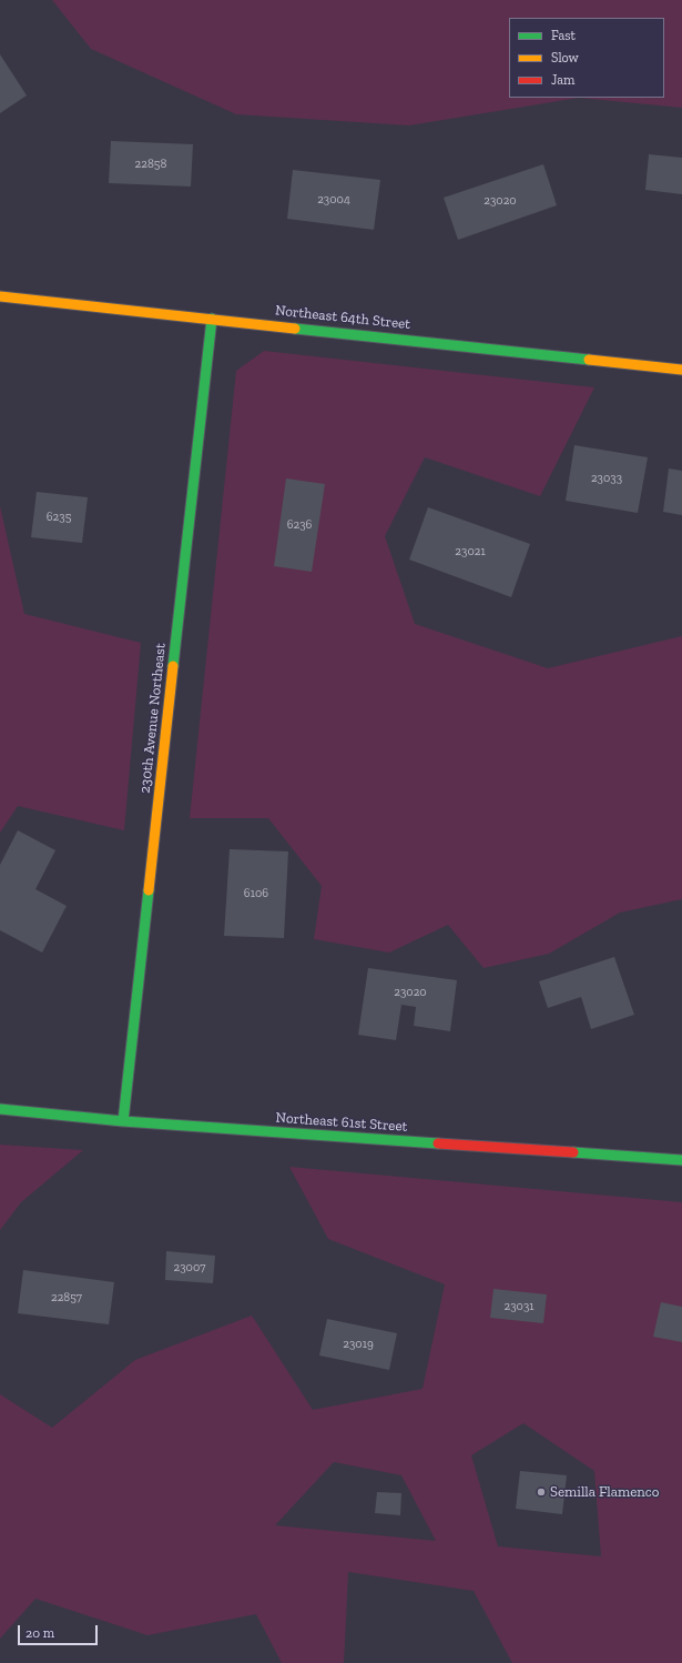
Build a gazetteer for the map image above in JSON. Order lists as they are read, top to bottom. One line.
{"streets":{"street":["Northeast 64th Street","230th Avenue Northeast","Northeast 61st Street"]},"crossings":[["Northeast 64th Street","230th Avenue Northeast"],["230th Avenue Northeast","Northeast 61st Street"]],"places":["Semilla Flamenco"],"house_numbers":["22858","23004","23020","23033","6235","6236","23021","6106","23020","23007","22857","23031","23019"],"legend":["Fast","Slow","Jam"],"scale_bar":"20 m"}
